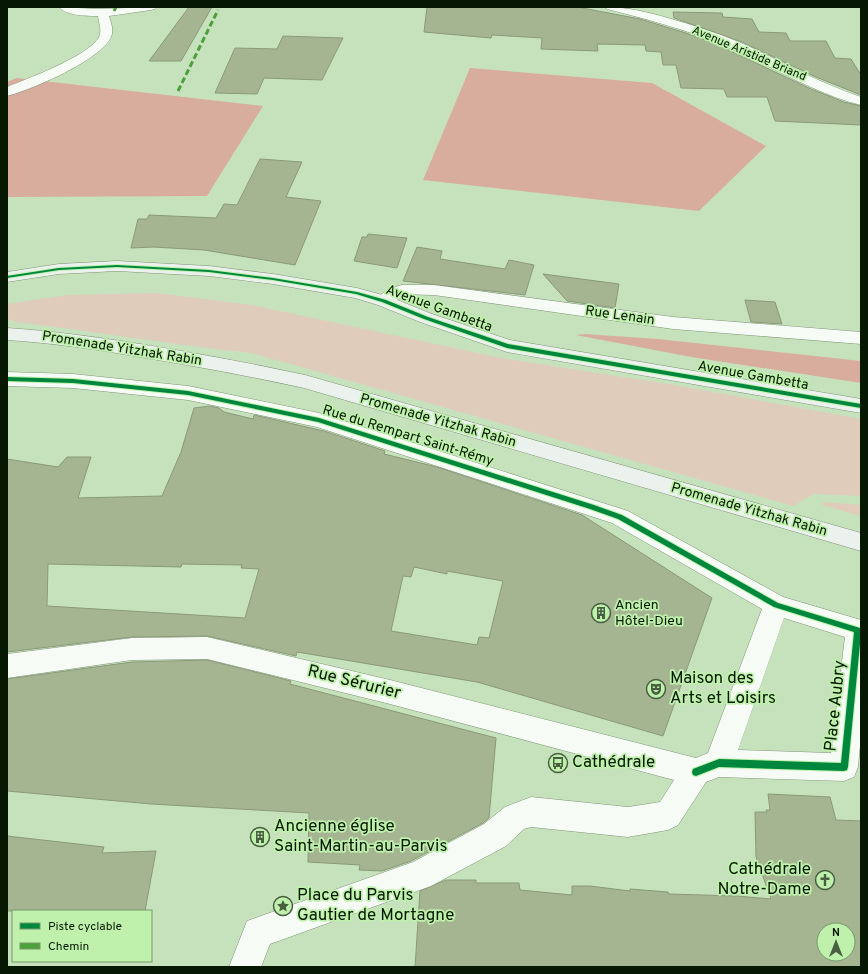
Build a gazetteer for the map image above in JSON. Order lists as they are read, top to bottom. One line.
{"streets":{"main road":["Avenue Gambetta","Promenade Yitzhak Rabin"],"street":["Avenue Aristide Briand","Rue Lenain","Rue du Rempart Saint-Rémy","Rue Sérurier","Place Aubry"]},"crossings":[["Avenue Gambetta","Rue Lenain"],["Rue du Rempart Saint-Rémy","Place Aubry"],["Rue Sérurier","Place Aubry"]],"places":{"building":["Ancien Hôtel-Dieu","Ancienne église Saint-Martin-au-Parvis"],"theatre":["Maison des Arts et Loisirs"],"bus stop":["Cathédrale"],"church":["Cathédrale Notre-Dame"],"place":["Place du Parvis Gautier de Mortagne"]},"legend":["Piste cyclable","Chemin"],"north":"top"}
